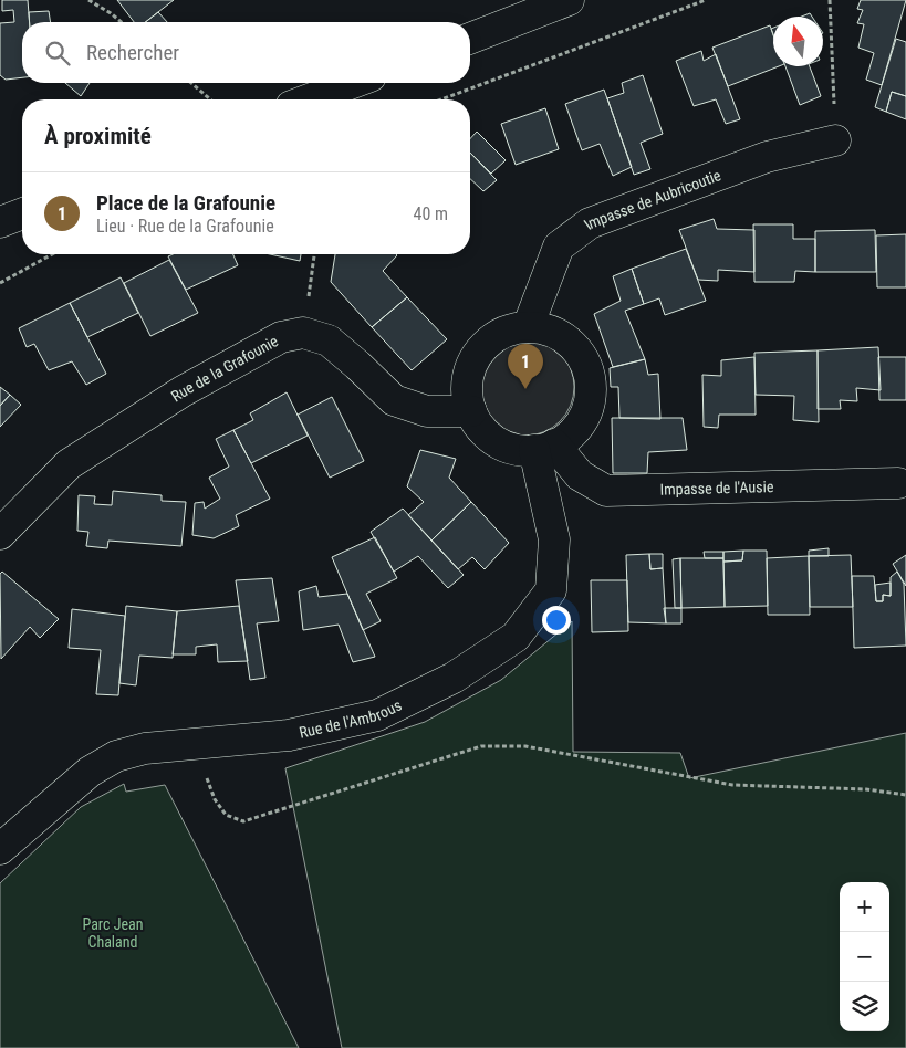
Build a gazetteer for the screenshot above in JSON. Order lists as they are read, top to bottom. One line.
{"streets":{"street":["Impasse de Aubricoutie","Rue de la Grafounie","Impasse de l'Ausie","Rue de l'Ambrous"]},"crossings":[["Impasse de Aubricoutie","Impasse de l'Ausie"],["Impasse de Aubricoutie","Rue de l'Ambrous"],["Impasse de l'Ausie","Rue de l'Ambrous"]],"parks":["Parc Jean Chaland"],"north":"top","page":{"search":"Rechercher","heading":"À proximité","list":[{"mark":"1","name":"Place de la Grafounie","note":"Lieu · Rue de la Grafounie","value":"40 m"}],"pins":"1","map_buttons":["+","−"]}}
